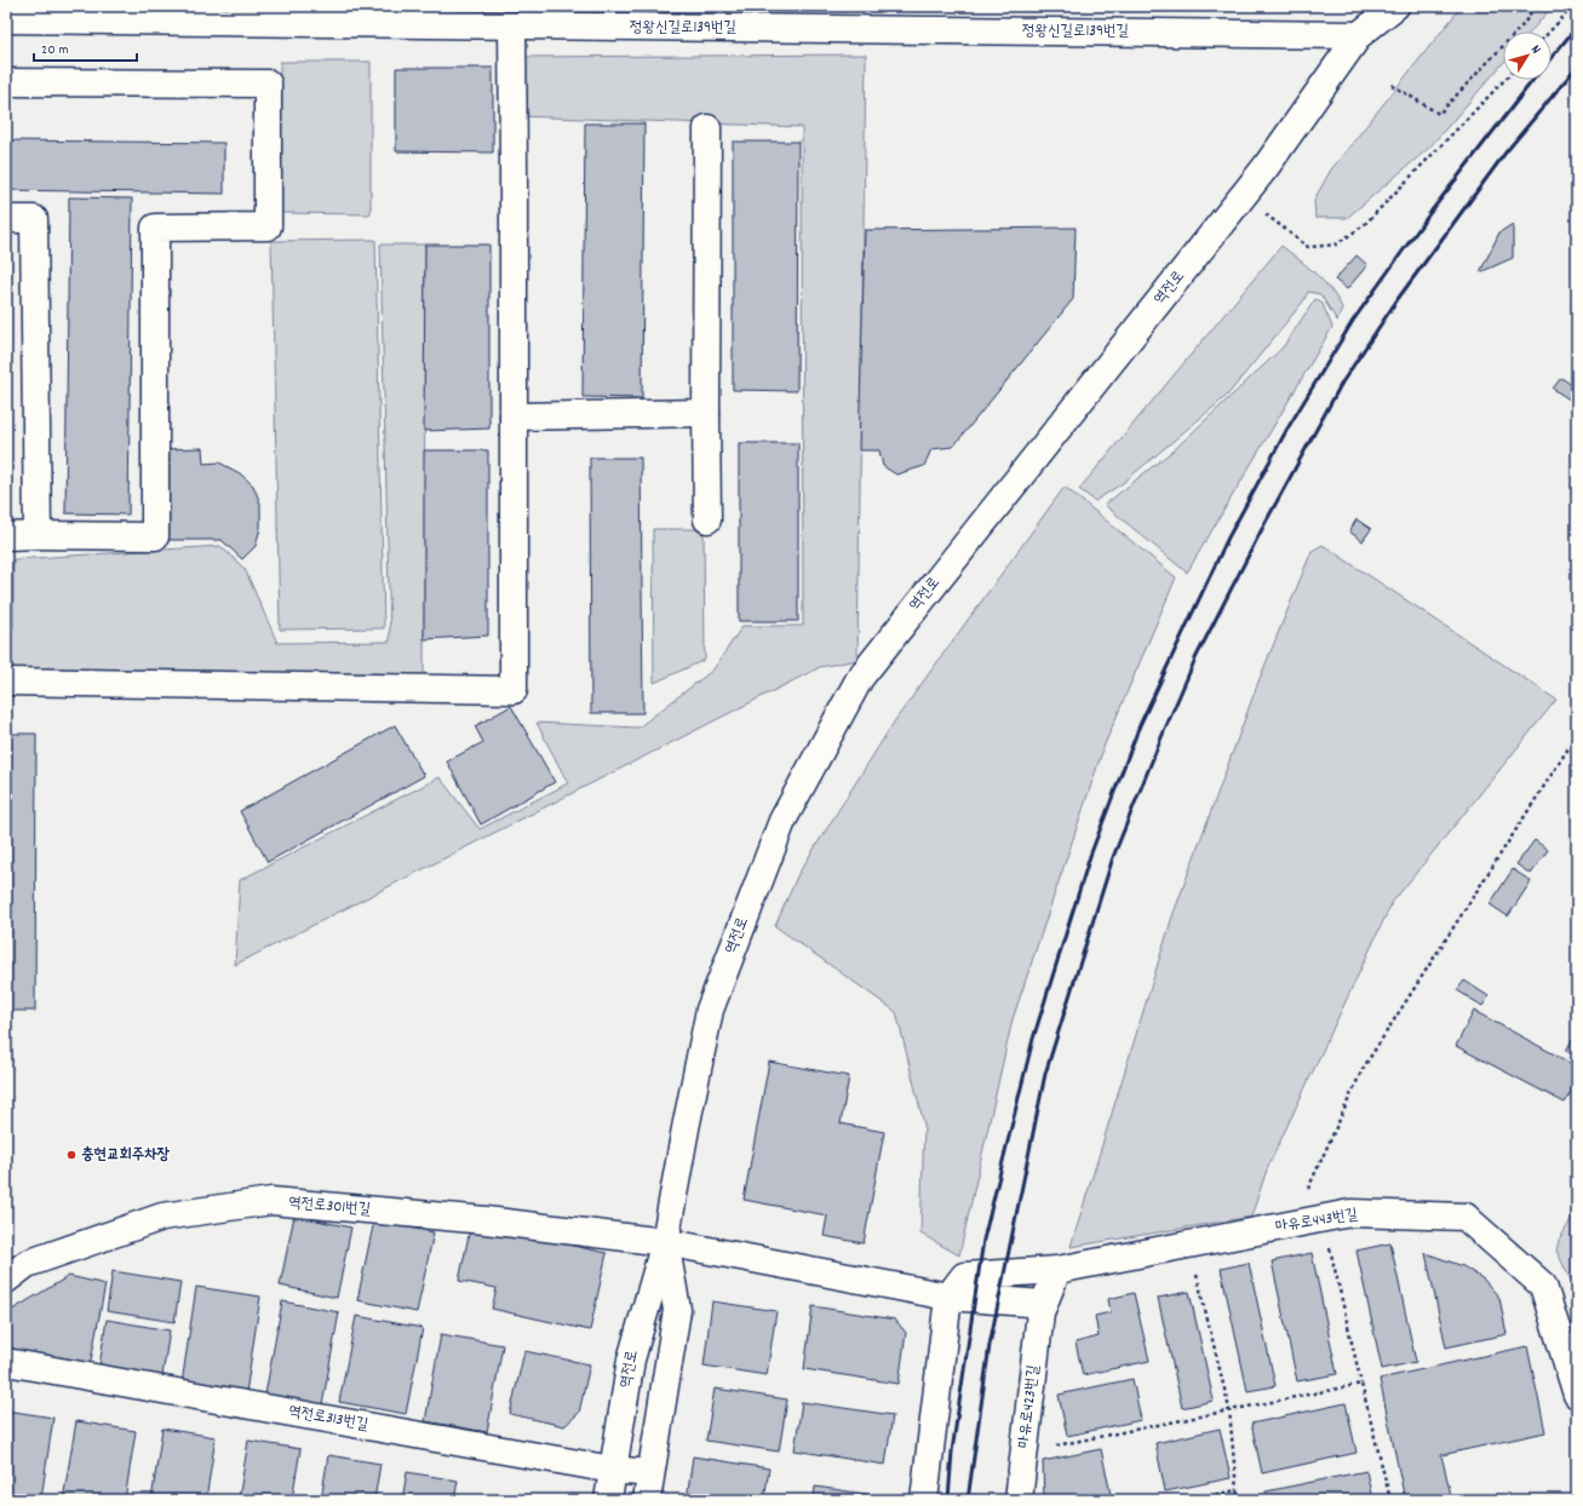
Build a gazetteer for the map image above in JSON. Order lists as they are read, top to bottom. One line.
{"streets":{"street":["정왕신길로139번길","역전로","역전로301번길","마유로443번길","마유로423번길","역전로313번길"]},"crossings":[["정왕신길로139번길","역전로"],["역전로","역전로301번길"],["역전로","역전로313번길"],["역전로301번길","마유로443번길"],["역전로301번길","마유로423번길"]],"places":["충현교회주차장"],"scale_bar":"20 m","north":"top right"}
